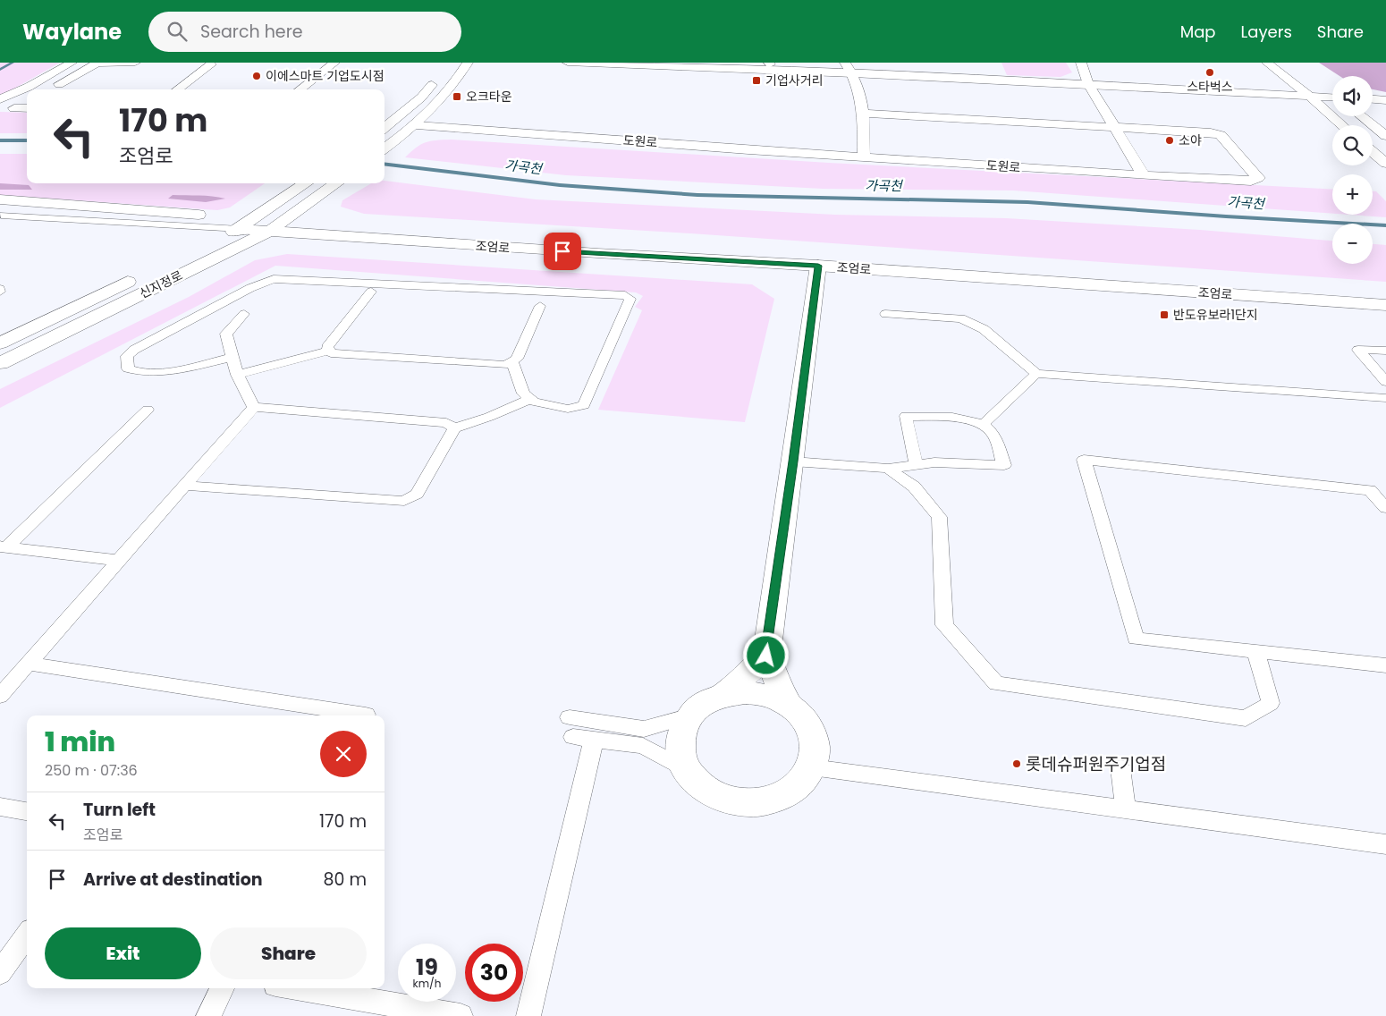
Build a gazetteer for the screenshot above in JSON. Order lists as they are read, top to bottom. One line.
{"streets":{"street":["도원로","조엄로","신지정로"]},"crossings":[["조엄로","신지정로"]],"water":["가곡천"],"places":{"other":["스타벅스","이에스마트 기업도시점","소야","롯데슈퍼원주기업점"],"transit":["기업사거리","오크타운","반도유보라1단지"]},"page":{"header":"Waylane","search":"Search here","nav":["Map","Layers","Share"],"map_buttons":["+","−"],"turn":["170 m","조엄로"],"heading":["1 min","250 m · 07:36"],"list":[{"name":"Turn left","note":"조엄로","value":"170 m"},{"name":"Arrive at destination","value":"80 m"}],"buttons":["Exit","Share"],"speed":"19 km/h","limit":"30"}}
